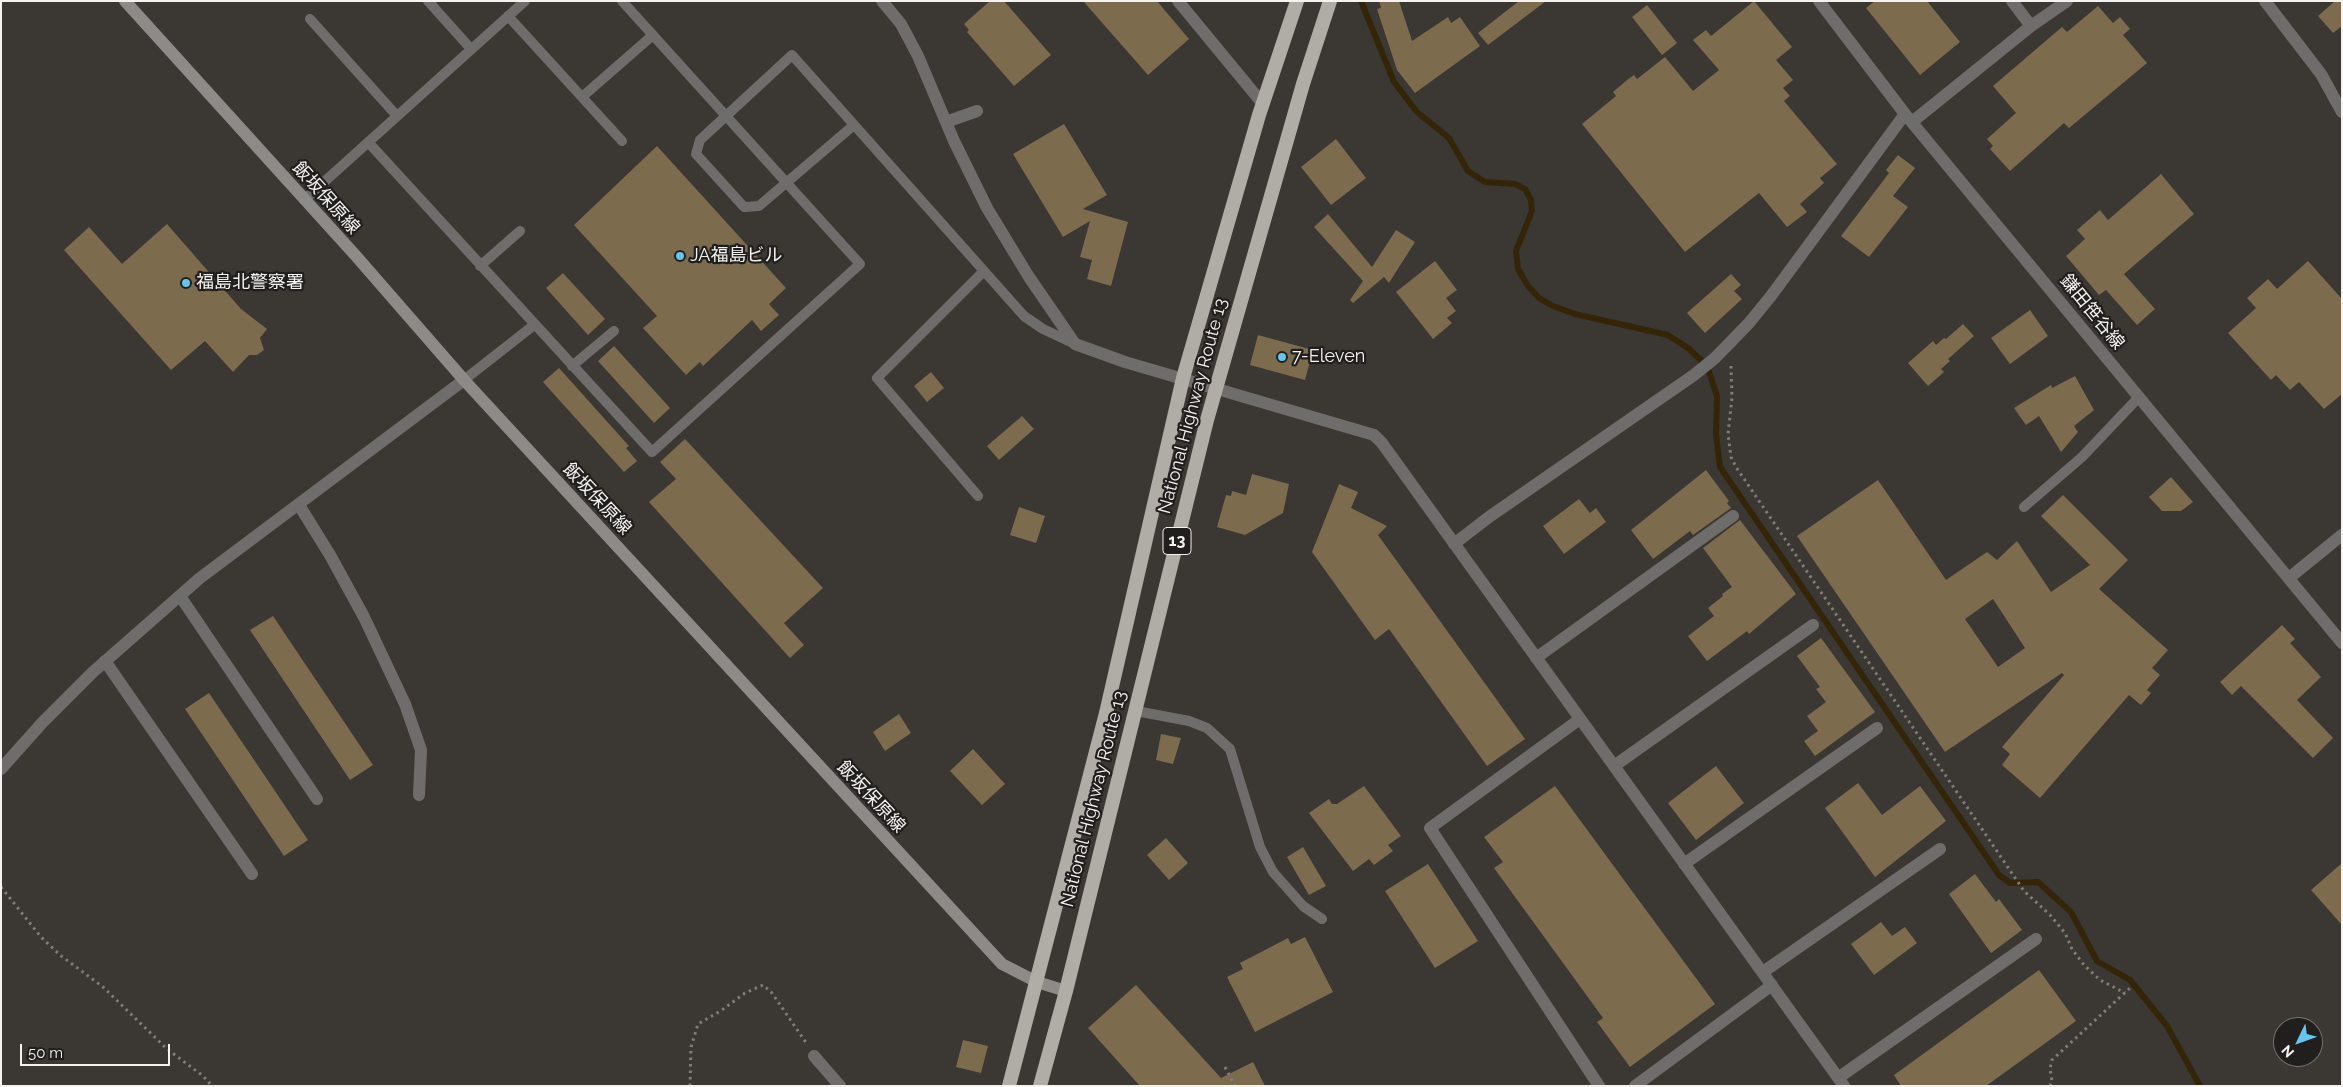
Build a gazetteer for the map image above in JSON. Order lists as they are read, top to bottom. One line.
{"streets":{"highway":["National Highway Route 13","13"],"main road":["飯坂保原線"],"street":["鎌田笹谷線"]},"crossings":[["飯坂保原線","National Highway Route 13"]],"places":["JA福島ビル","福島北警察署","7-Eleven"],"scale_bar":"50 m","north":"bottom left"}
